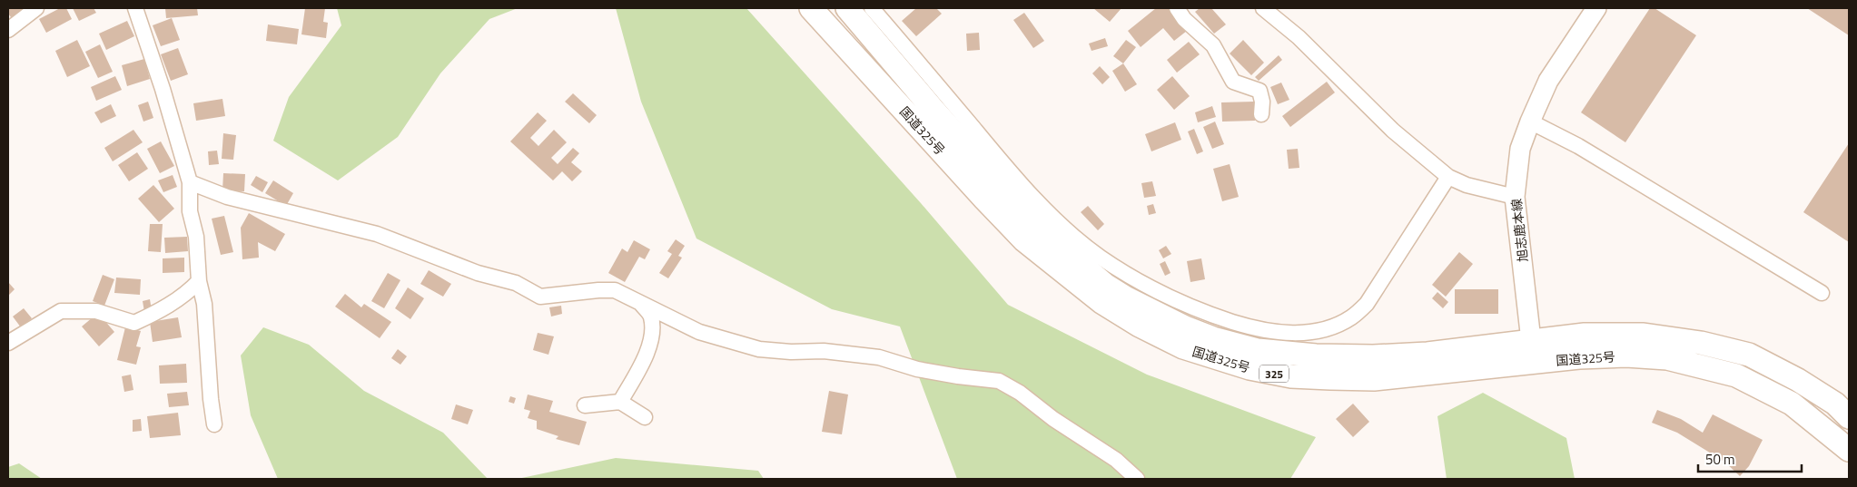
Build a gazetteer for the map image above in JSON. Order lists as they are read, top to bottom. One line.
{"streets":{"highway":["国道325号","325"],"main road":["旭志鹿本線"]},"crossings":[["国道325号","旭志鹿本線"]],"scale_bar":"50 m"}
